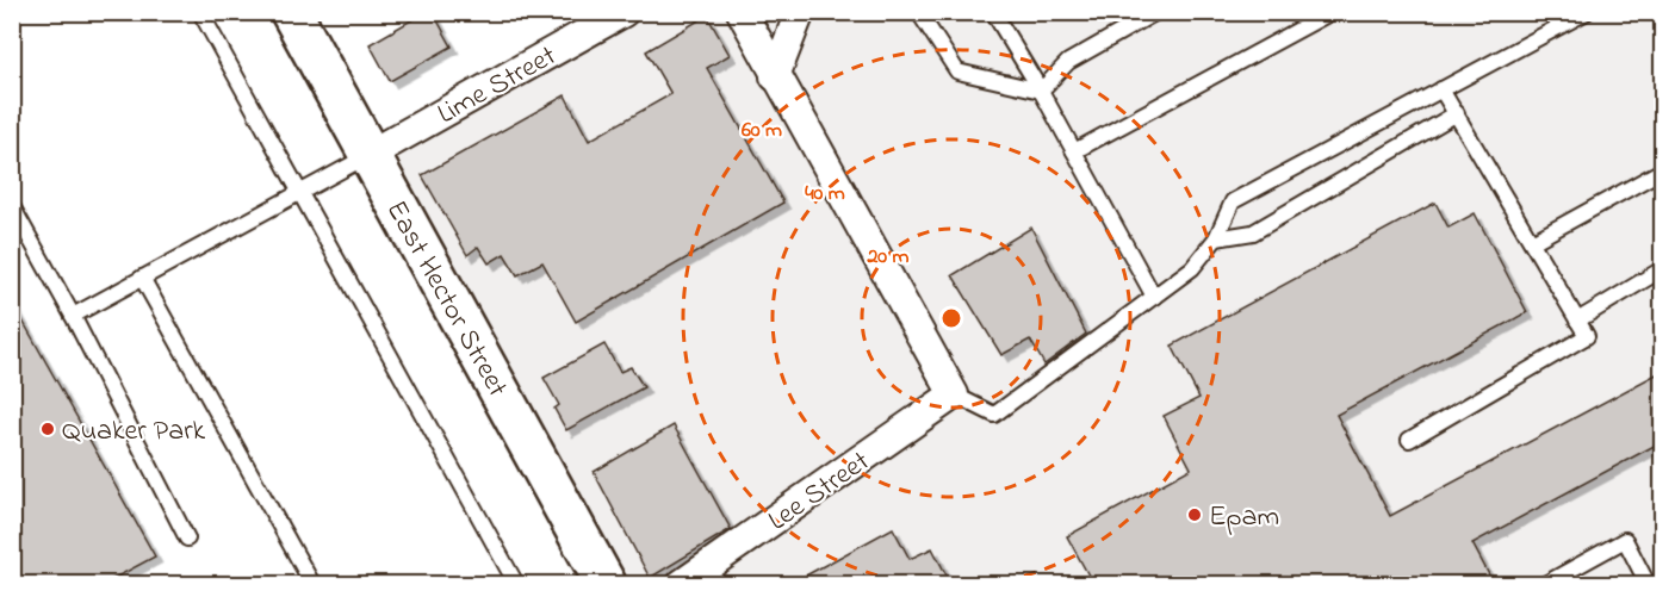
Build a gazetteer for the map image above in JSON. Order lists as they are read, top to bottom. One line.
{"streets":{"main road":["East Hector Street"],"street":["Lime Street","Lee Street"]},"crossings":[["Lime Street","East Hector Street"]],"places":["Quaker Park","Epam"],"rings":["60 m","40 m","20 m"]}
